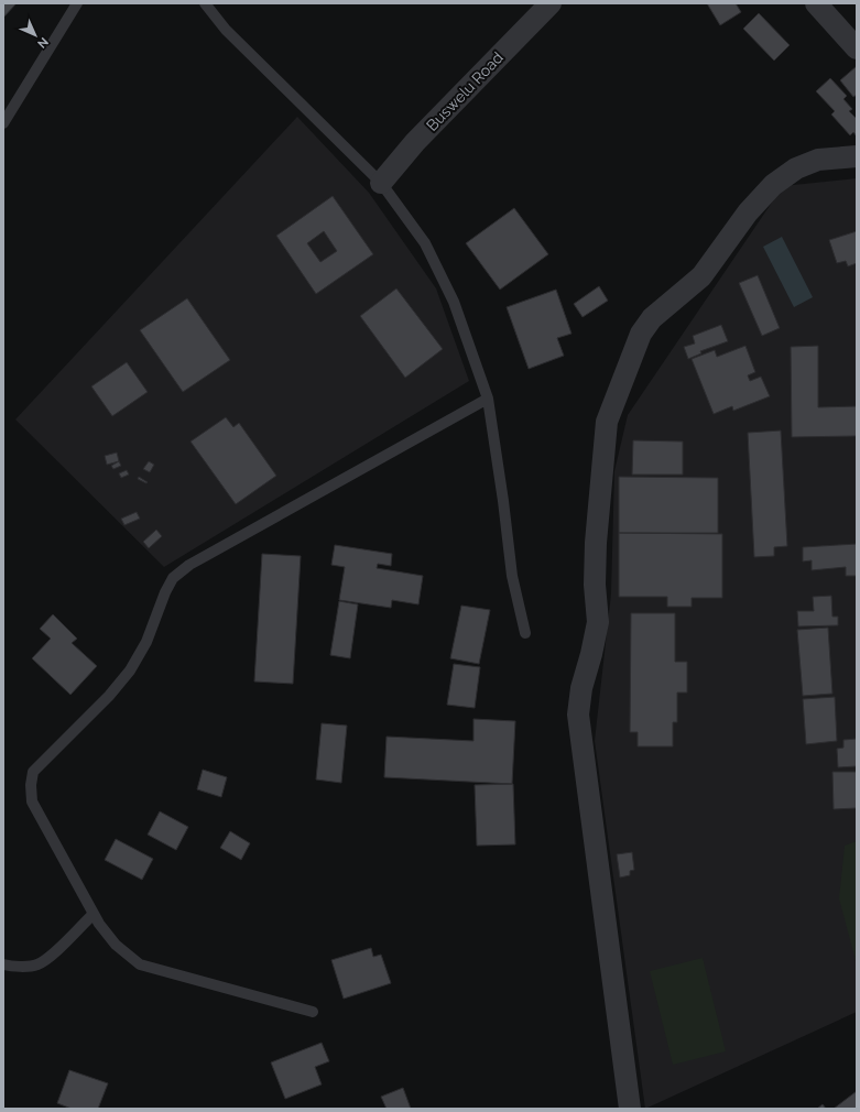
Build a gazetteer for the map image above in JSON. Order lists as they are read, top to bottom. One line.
{"streets":{"street":["Buswelu Road"]},"north":"bottom right"}
